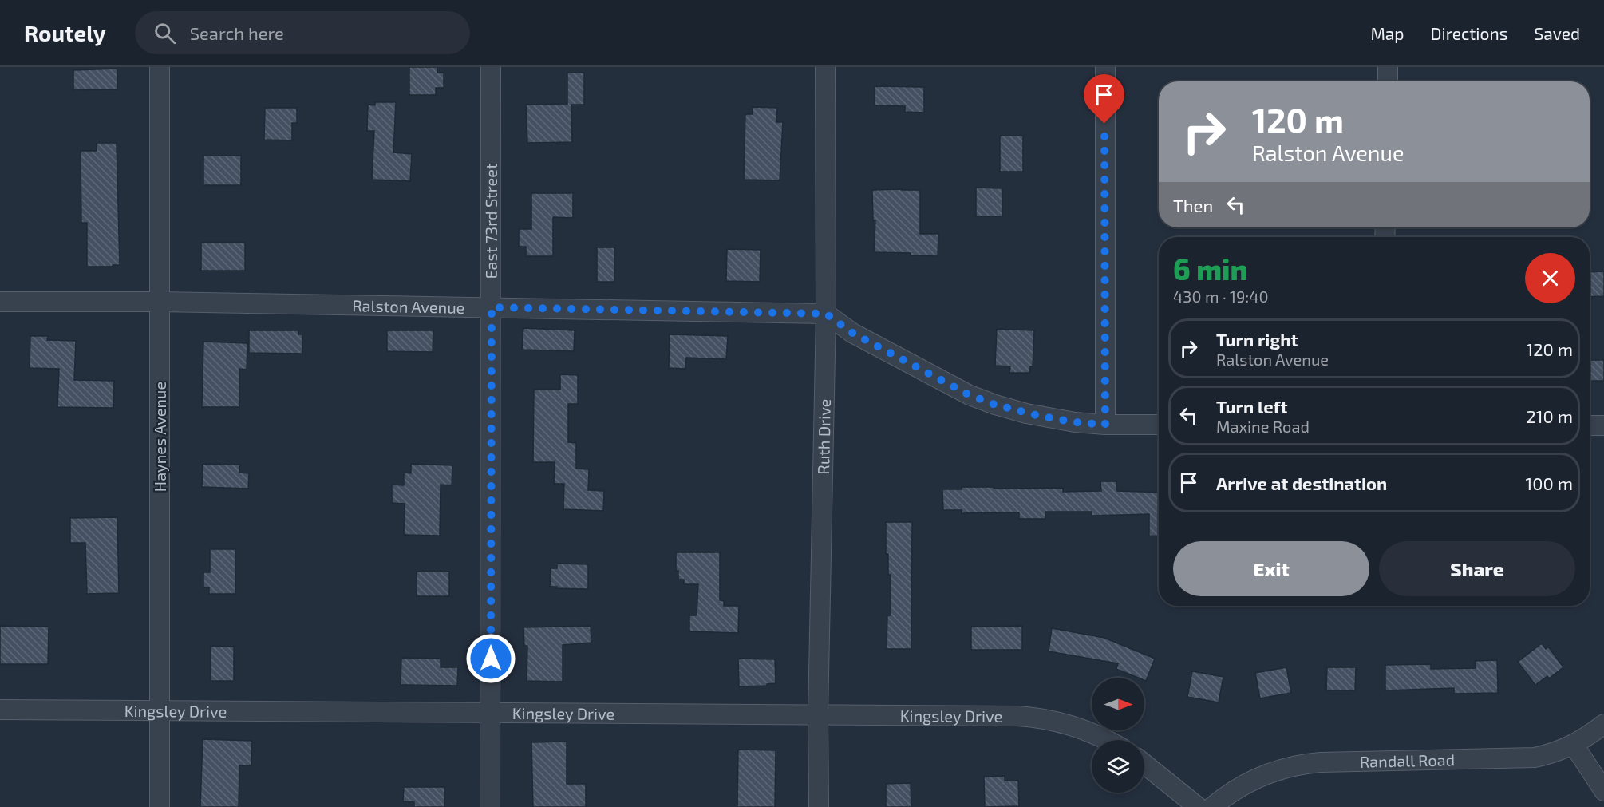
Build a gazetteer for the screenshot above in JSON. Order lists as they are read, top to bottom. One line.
{"streets":{"street":["East 73rd Street","Ralston Avenue","Haynes Avenue","Ruth Drive","Kingsley Drive","Randall Road"]},"crossings":[["East 73rd Street","Ralston Avenue"],["East 73rd Street","Kingsley Drive"],["Ralston Avenue","Haynes Avenue"],["Ralston Avenue","Ruth Drive"],["Haynes Avenue","Kingsley Drive"],["Ruth Drive","Kingsley Drive"]],"north":"right","page":{"header":"Routely","search":"Search here","nav":["Map","Directions","Saved"],"turn":["120 m","Ralston Avenue"],"then":"Then","heading":["6 min","430 m · 19:40"],"list":[{"name":"Turn right","note":"Ralston Avenue","value":"120 m"},{"name":"Turn left","note":"Maxine Road","value":"210 m"},{"name":"Arrive at destination","value":"100 m"}],"buttons":["Exit","Share"]}}
